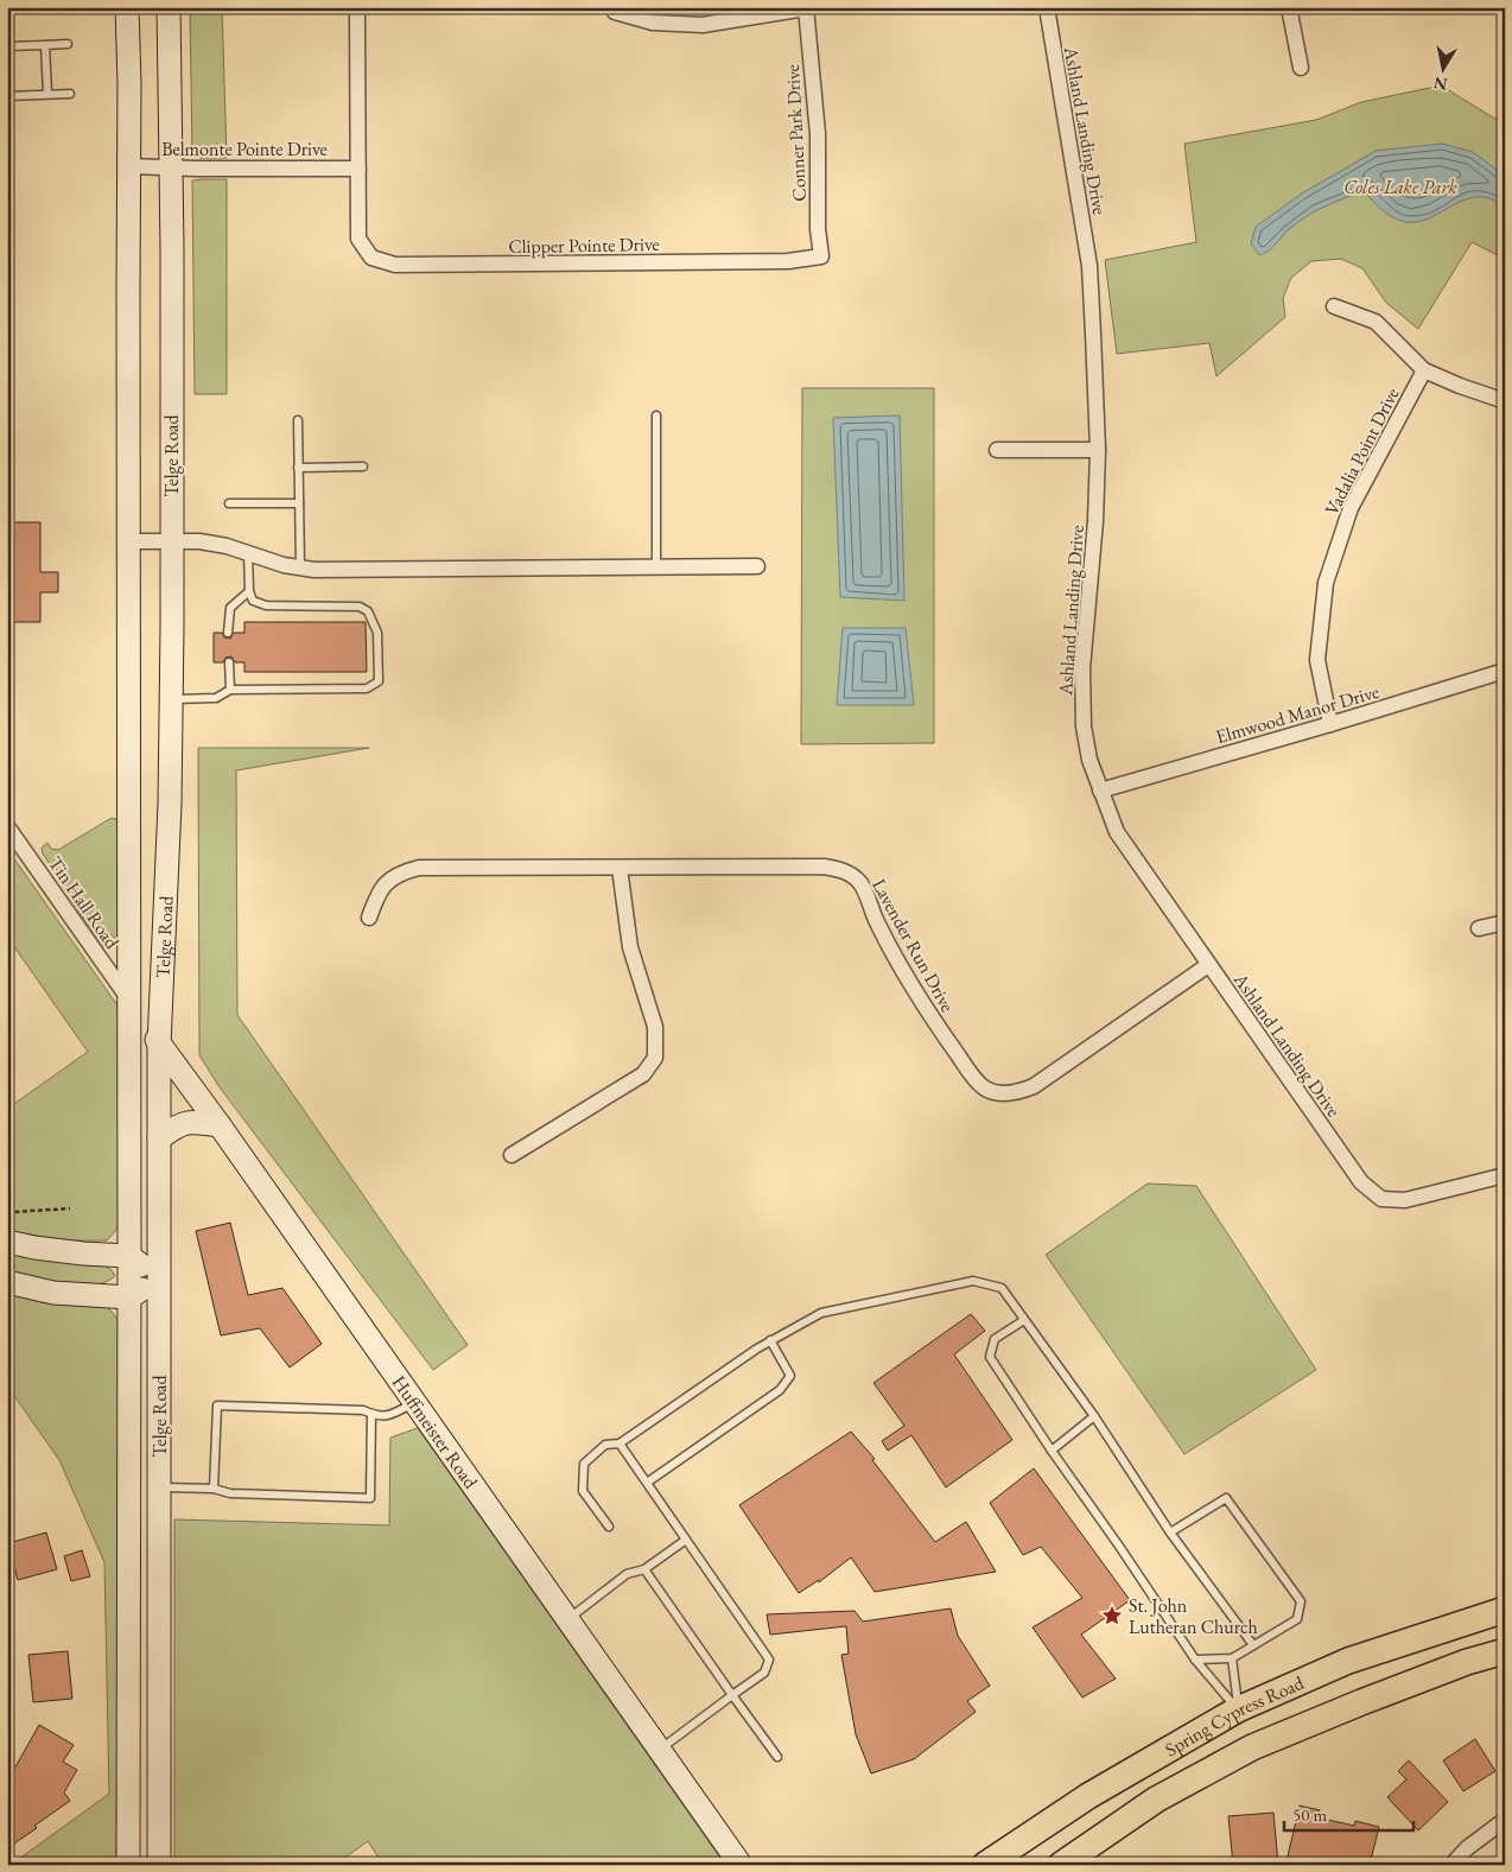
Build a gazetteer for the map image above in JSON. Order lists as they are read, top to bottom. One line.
{"streets":{"main road":["Telge Road","Huffmeister Road","Spring Cypress Road"],"street":["Ashland Landing Drive","Conner Park Drive","Belmonte Pointe Drive","Clipper Pointe Drive","Vadalia Point Drive","Elmwood Manor Drive","Tin Hall Road","Lavender Run Drive"]},"crossings":[["Ashland Landing Drive","Elmwood Manor Drive"],["Ashland Landing Drive","Lavender Run Drive"],["Conner Park Drive","Clipper Pointe Drive"],["Belmonte Pointe Drive","Clipper Pointe Drive"],["Belmonte Pointe Drive","Telge Road"],["Vadalia Point Drive","Elmwood Manor Drive"],["Telge Road","Tin Hall Road"],["Telge Road","Huffmeister Road"],["Tin Hall Road","Huffmeister Road"]],"parks":["Coles Lake Park"],"places":{"place":["St. John Lutheran Church"]},"scale_bar":"50 m","north":"bottom"}
